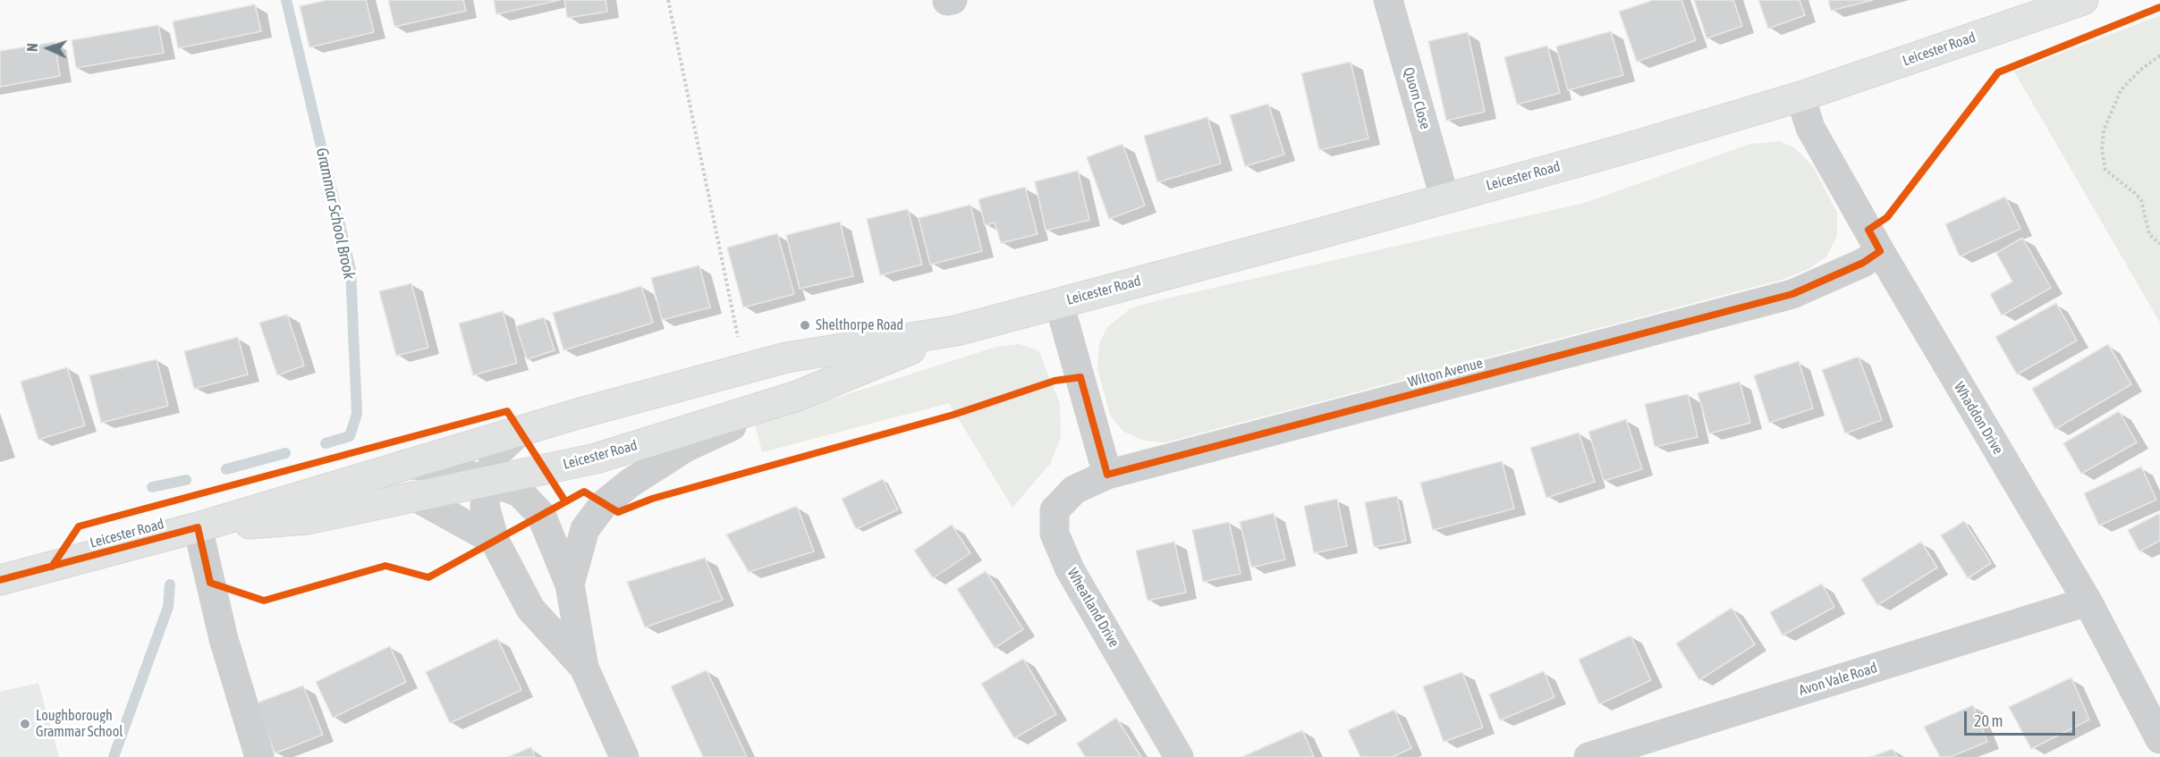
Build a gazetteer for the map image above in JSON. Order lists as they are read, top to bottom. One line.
{"streets":{"highway":["Leicester Road"],"street":["Quorn Close","Wilton Avenue","Whaddon Drive","Wheatland Drive","Avon Vale Road"]},"crossings":[["Leicester Road","Quorn Close"],["Leicester Road","Whaddon Drive"],["Wilton Avenue","Whaddon Drive"],["Wilton Avenue","Wheatland Drive"],["Whaddon Drive","Avon Vale Road"]],"water":["Grammar School Brook"],"places":["Shelthorpe Road","Loughborough Grammar School"],"scale_bar":"20 m","north":"left"}
